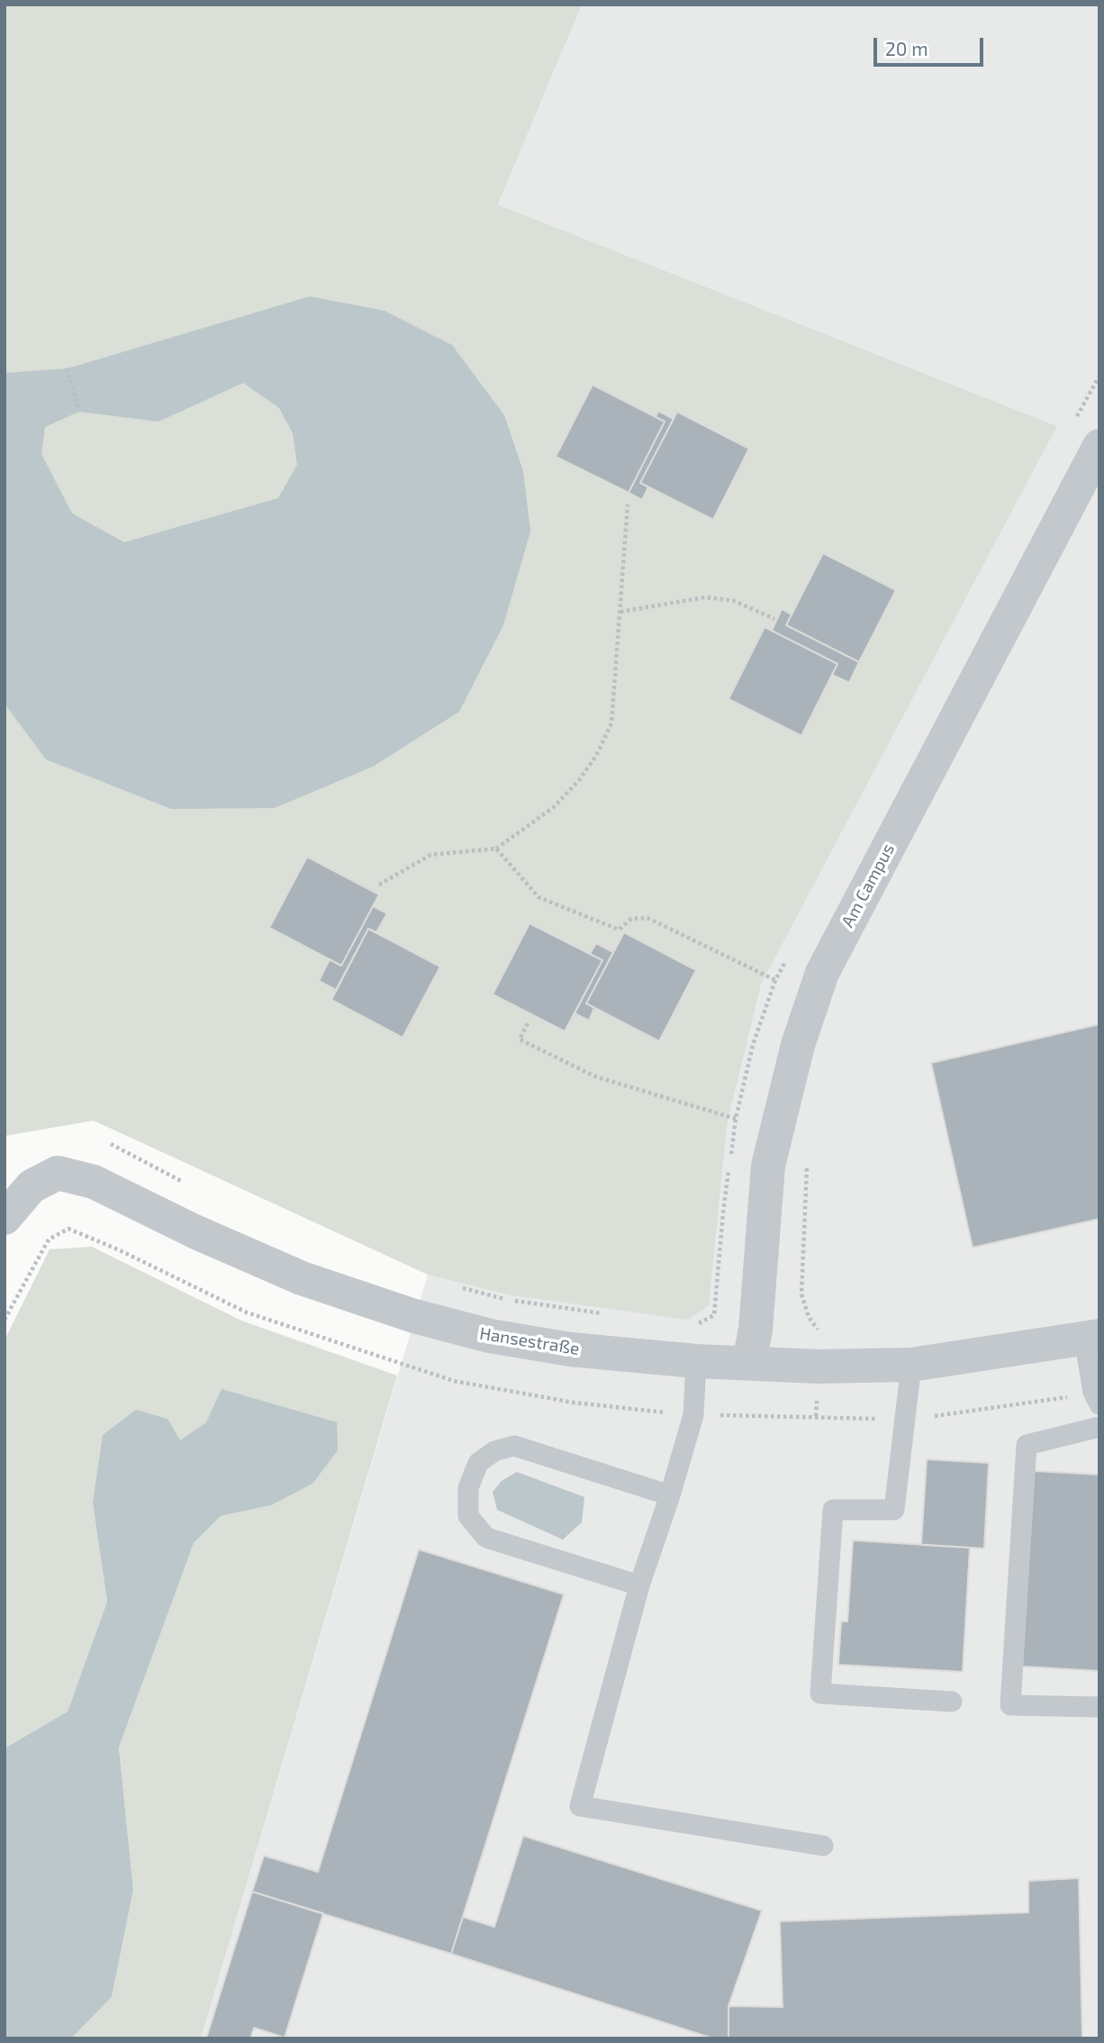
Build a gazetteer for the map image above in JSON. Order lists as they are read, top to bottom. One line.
{"streets":{"street":["Am Campus","Hansestraße"]},"crossings":[["Am Campus","Hansestraße"]],"scale_bar":"20 m"}
